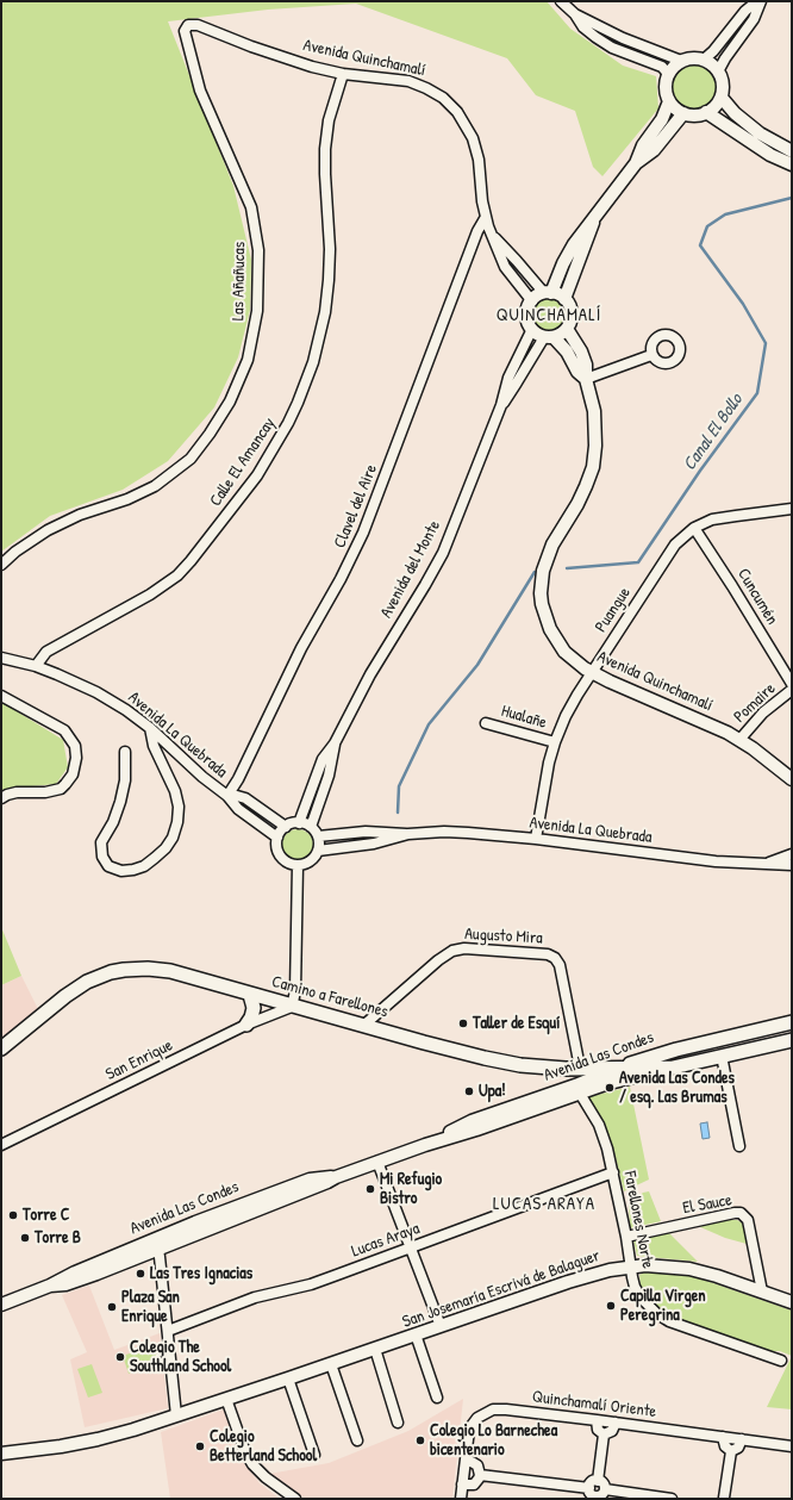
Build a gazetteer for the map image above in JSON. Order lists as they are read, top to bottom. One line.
{"streets":{"main road":["Camino a Farellones","Avenida Las Condes"],"street":["Avenida Quinchamalí","Las Añañucas","Calle El Amancay","Clavel del Aire","Avenida del Monte","Cuncumén","Puangue","Pomaire","Hualañe","Avenida La Quebrada","Augusto Mira","San Enrique","El Sauce","Farellones Norte","Lucas Araya","San Josemaría Escrivá de Balaguer","Quinchamalí Oriente"]},"crossings":[["Avenida Quinchamalí","Las Añañucas"],["Avenida Quinchamalí","Calle El Amancay"],["Avenida Quinchamalí","Clavel del Aire"],["Avenida Quinchamalí","Avenida del Monte"],["Avenida Quinchamalí","Puangue"],["Avenida Quinchamalí","Pomaire"],["Calle El Amancay","Avenida La Quebrada"],["Clavel del Aire","Avenida La Quebrada"],["Avenida del Monte","Avenida La Quebrada"],["Cuncumén","Puangue"],["Puangue","Hualañe"],["Puangue","Avenida La Quebrada"],["Augusto Mira","Camino a Farellones"],["Camino a Farellones","Avenida Las Condes"],["Camino a Farellones","San Enrique"],["Avenida Las Condes","Farellones Norte"],["El Sauce","Farellones Norte"],["El Sauce","San Josemaría Escrivá de Balaguer"],["Farellones Norte","Lucas Araya"],["Farellones Norte","San Josemaría Escrivá de Balaguer"]],"districts":["QUINCHAMALÍ","LUCAS ARAYA"],"water":["Canal El Bollo"],"places":["Taller de Esquí","Avenida Las Condes / esq. Las Brumas","Upa!","Mi Refugio Bistro","Torre C","Torre B","Las Tres Ignacias","Capilla Virgen Peregrina","Plaza San Enrique","Colegio The Southland School","Colegio Lo Barnechea bicentenario","Colegio Betterland School"]}
